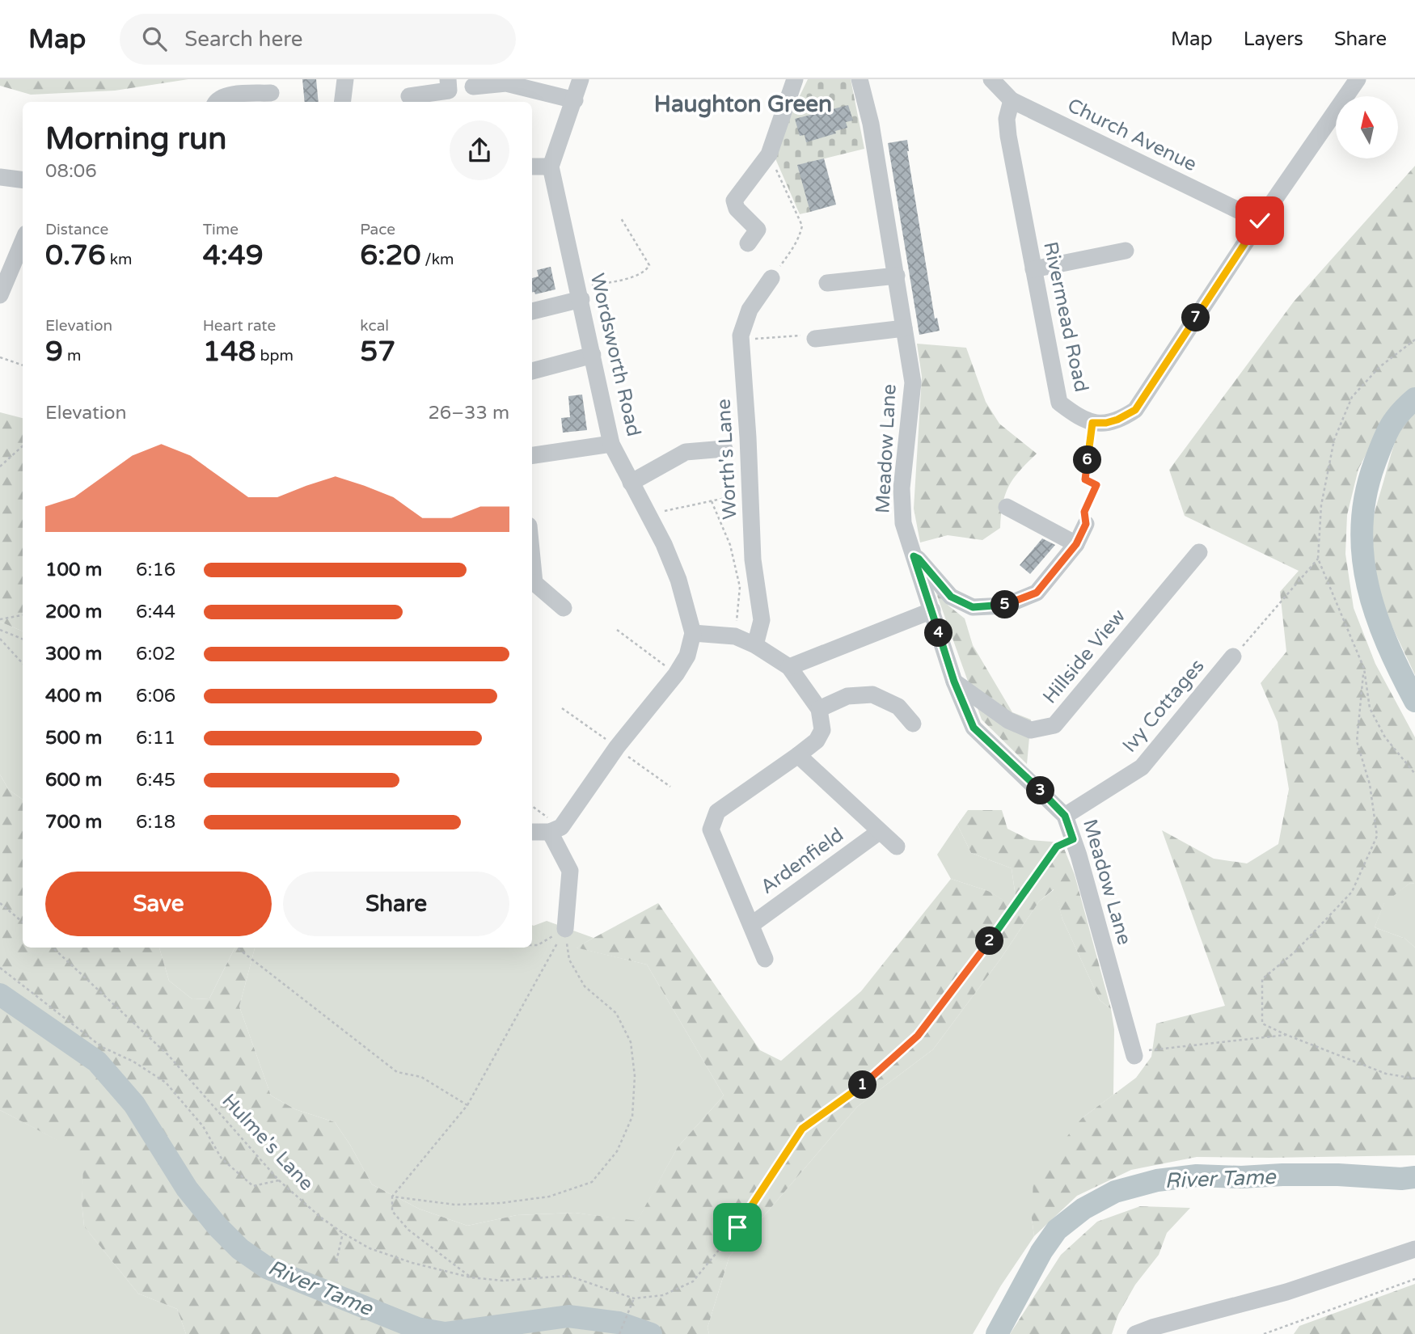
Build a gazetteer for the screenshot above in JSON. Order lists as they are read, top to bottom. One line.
{"streets":{"street":["Church Avenue","Rivermead Road","Wordsworth Road","Meadow Lane","Worth's Lane","Hillside View","Ivy Cottages","Ardenfield"],"path":["Hulme's Lane"]},"crossings":[["Church Avenue","Rivermead Road"],["Meadow Lane","Hillside View"],["Meadow Lane","Ivy Cottages"],["Meadow Lane","Hulme's Lane"]],"districts":["Haughton Green"],"water":["River Tame"],"north":"top","page":{"header":"Map","search":"Search here","nav":["Map","Layers","Share"],"heading":["Morning run","08:06"],"stats":[["Distance","0.76 km"],["Time","4:49"],["Pace","6:20 /km"],["Elevation","9 m"],["Heart rate","148 bpm"],["kcal","57"]],"pins":["7","6","5","4","3","2","1"],"chart":["Elevation","26–33 m"],"list":[{"name":"100 m","note":"6:16"},{"name":"200 m","note":"6:44"},{"name":"300 m","note":"6:02"},{"name":"400 m","note":"6:06"},{"name":"500 m","note":"6:11"},{"name":"600 m","note":"6:45"},{"name":"700 m","note":"6:18"}],"buttons":["Save","Share"]}}
